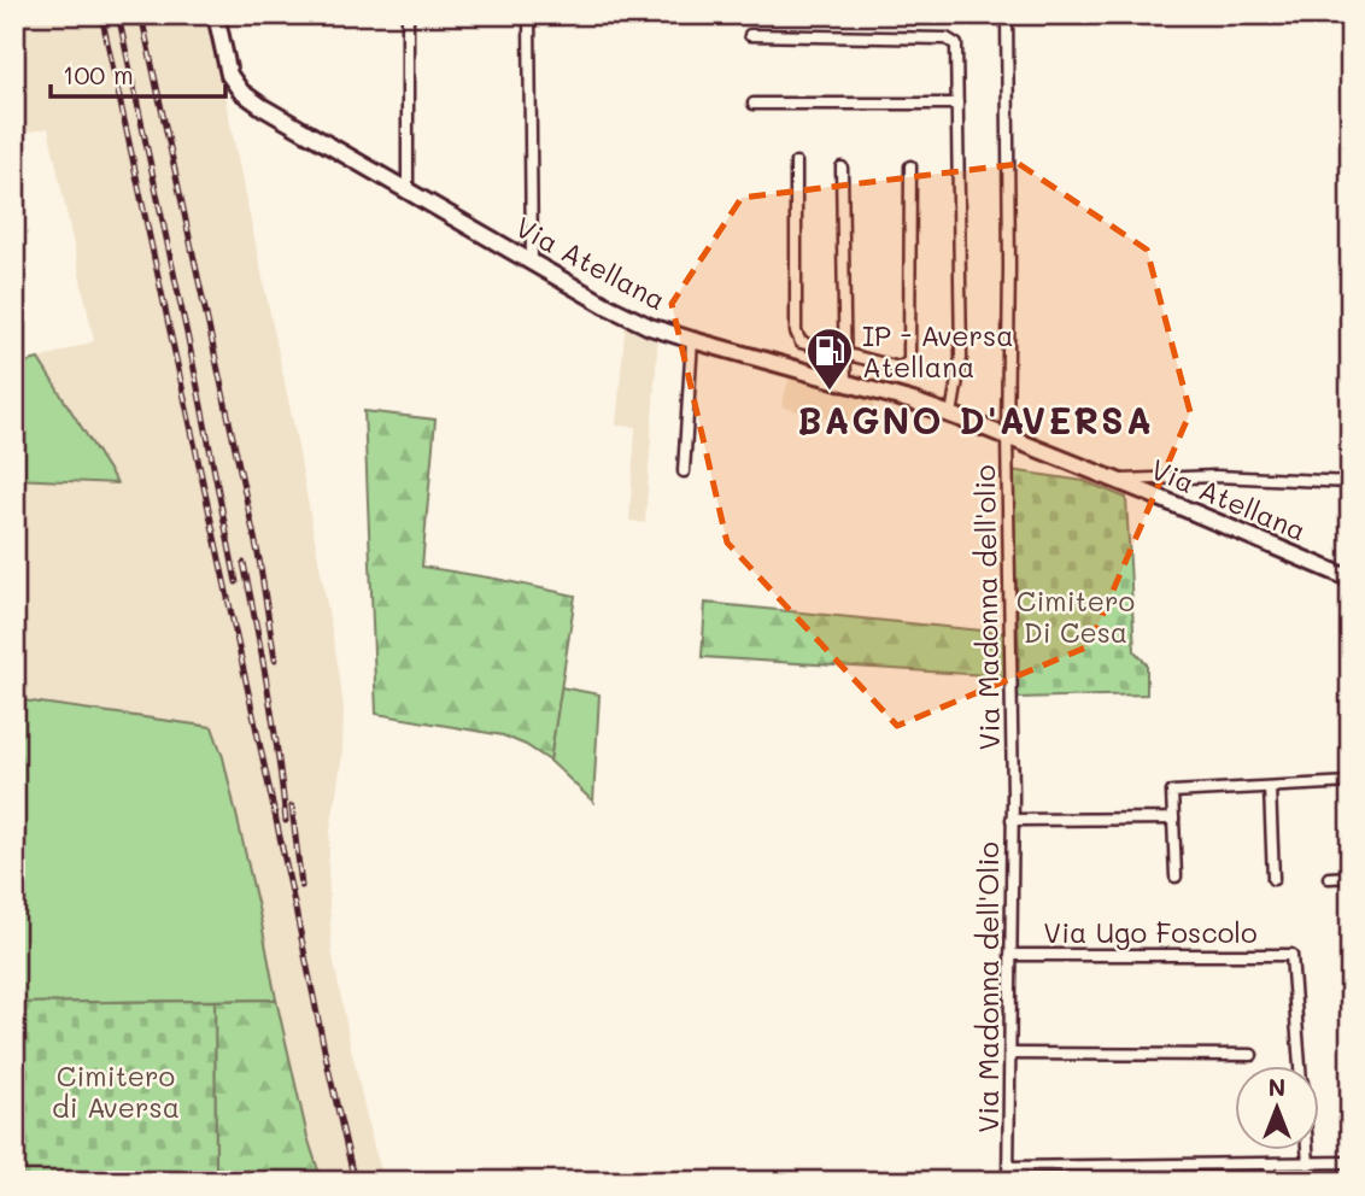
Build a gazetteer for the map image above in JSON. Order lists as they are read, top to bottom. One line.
{"streets":{"main road":["Via Atellana"],"street":["Via Madonna dell'olio","Via Ugo Foscolo","Via Madonna dell'Olio"]},"crossings":[["Via Atellana","Via Madonna dell'olio"],["Via Madonna dell'olio","Via Madonna dell'Olio"],["Via Ugo Foscolo","Via Madonna dell'Olio"]],"districts":["BAGNO D'AVERSA"],"parks":["Cimitero Di Cesa","Cimitero di Aversa"],"places":{"fuel station":["IP - Aversa Atellana"]},"scale_bar":"100 m","north":"top"}
